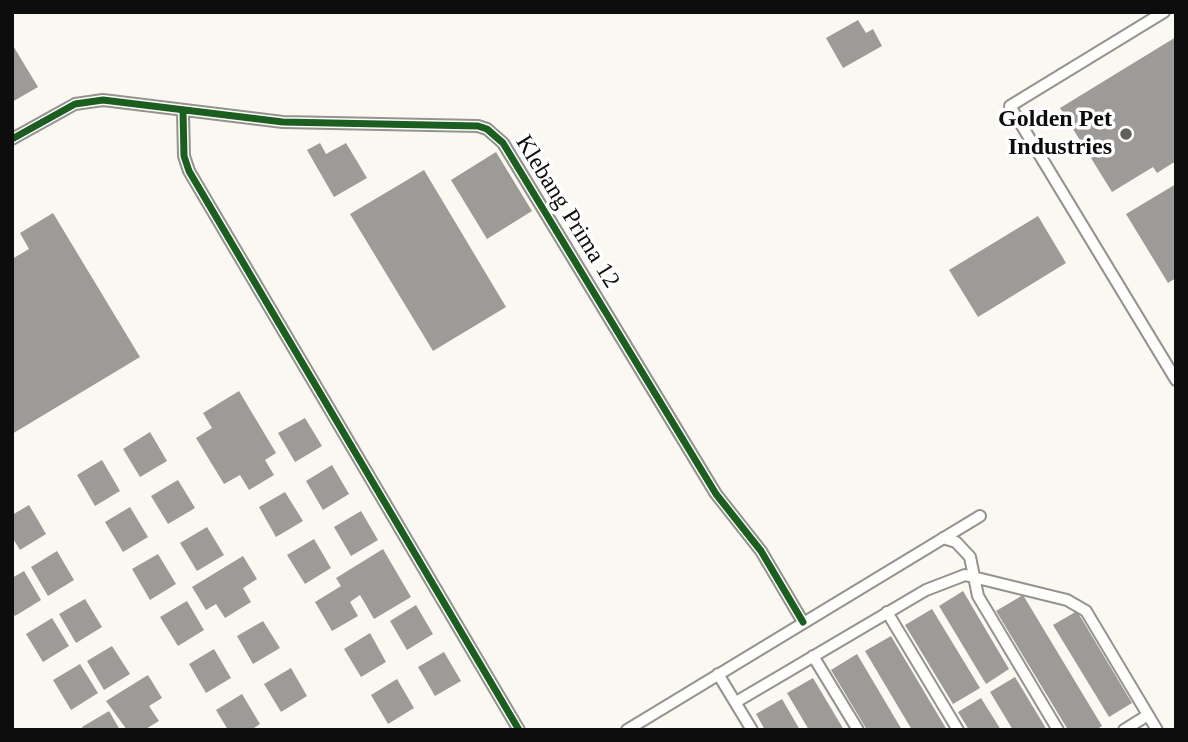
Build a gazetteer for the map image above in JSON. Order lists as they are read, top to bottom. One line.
{"streets":{"street":["Klebang Prima 12"]},"places":["Golden Pet Industries"]}
